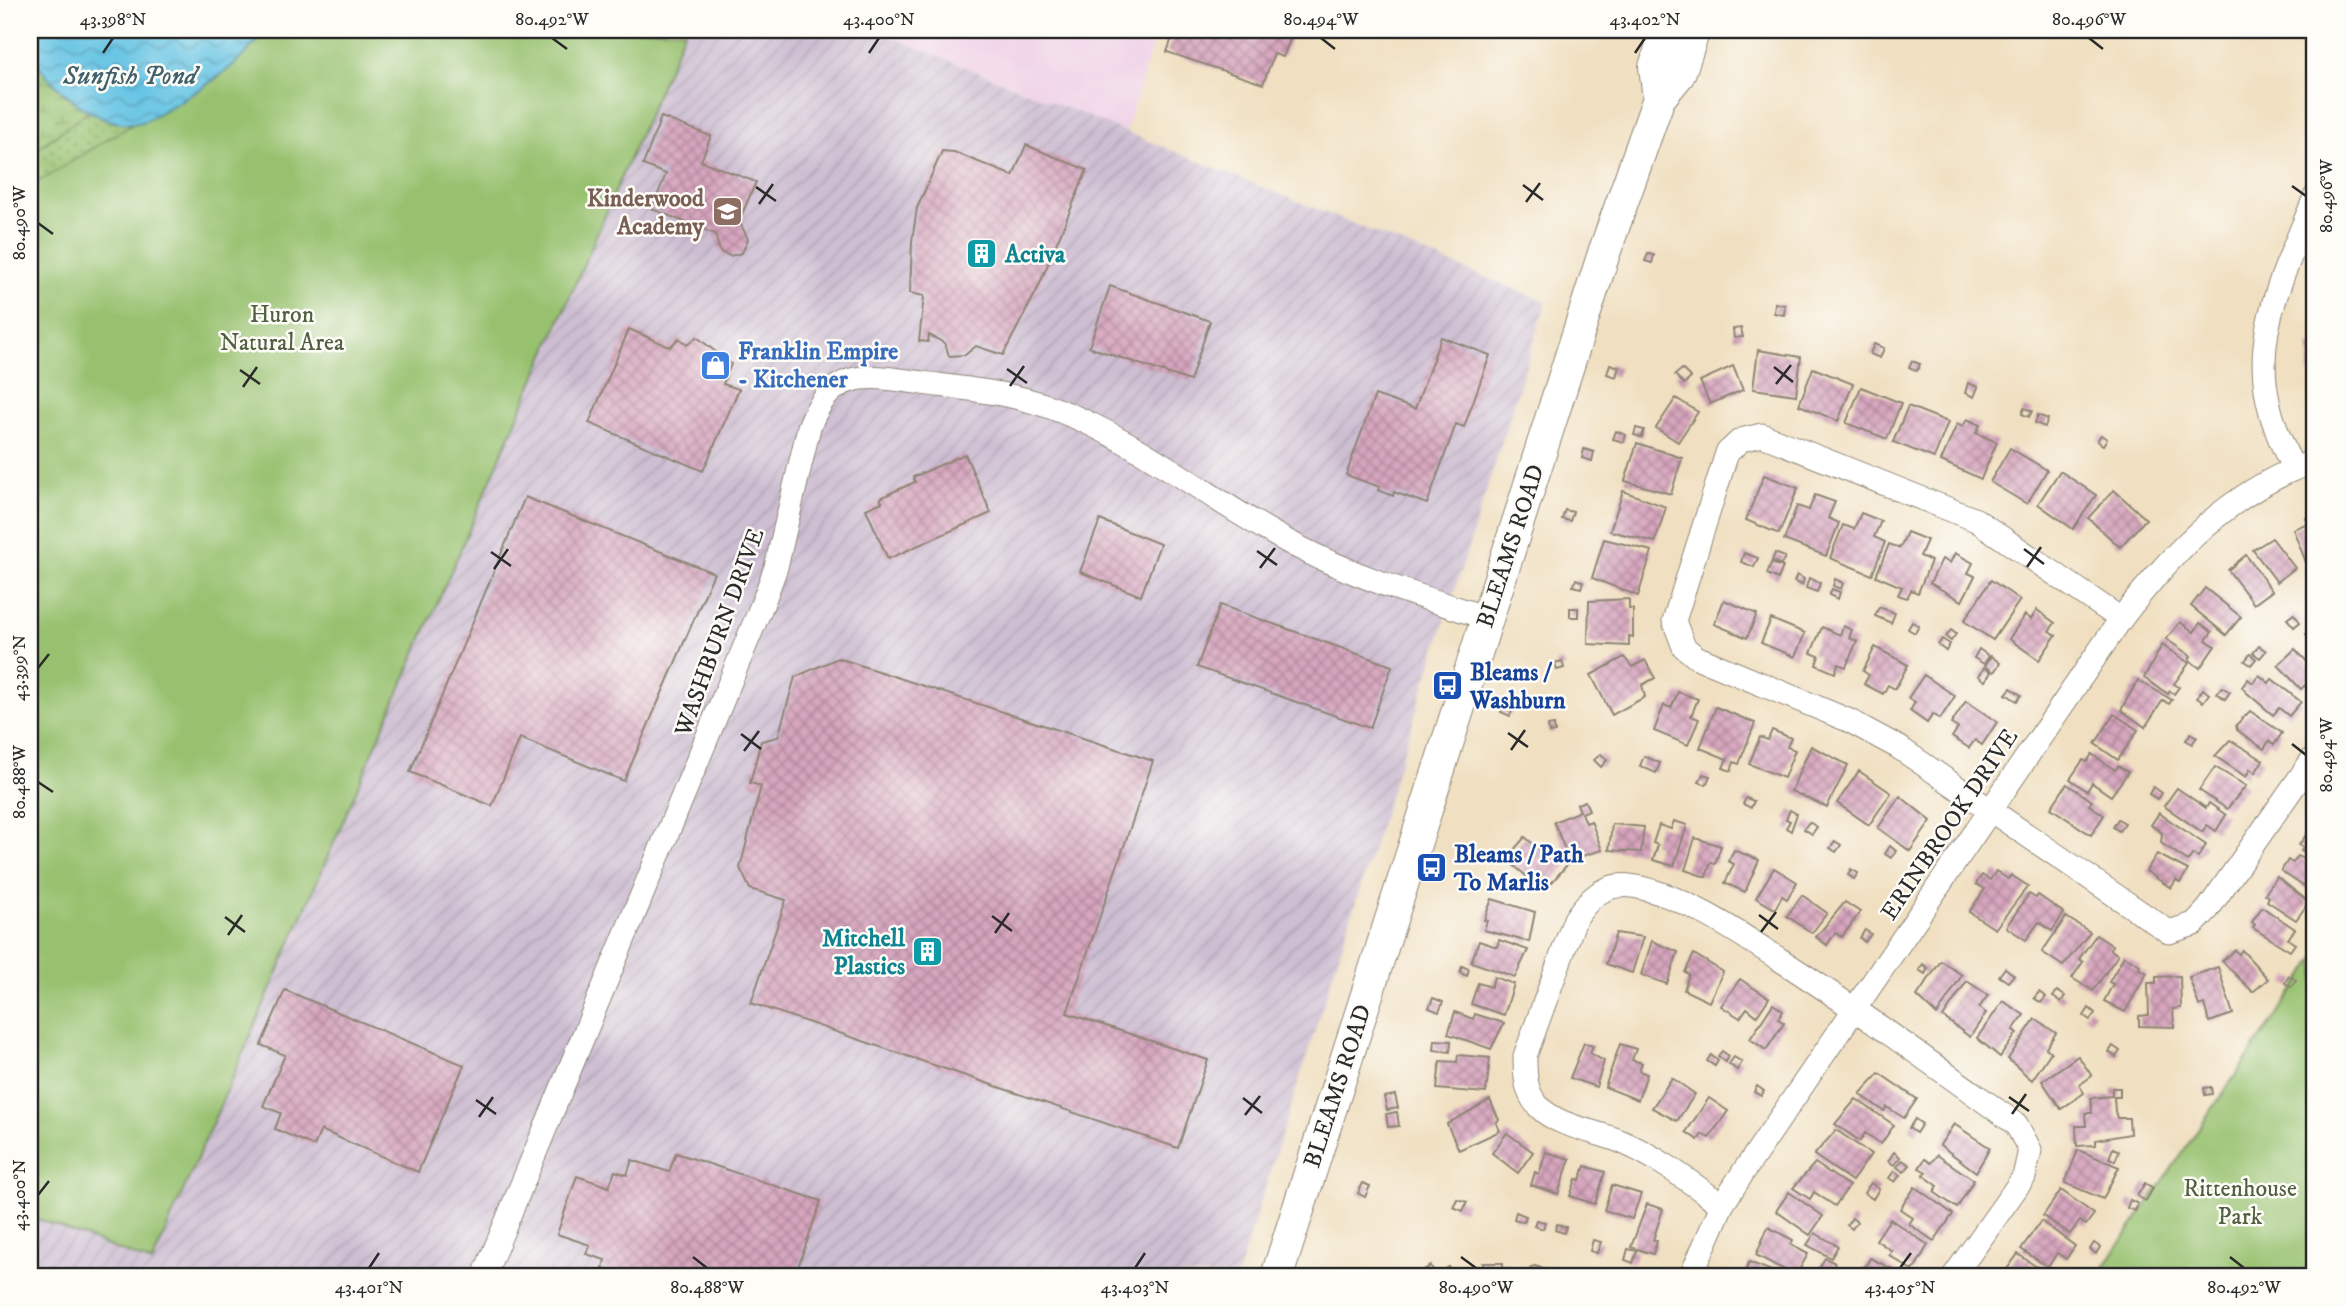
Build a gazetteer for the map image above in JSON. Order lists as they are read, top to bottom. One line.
{"streets":{"main road":["BLEAMS ROAD"],"street":["WASHBURN DRIVE","ERINBROOK DRIVE"]},"crossings":[["BLEAMS ROAD","WASHBURN DRIVE"]],"water":["Sunfish Pond"],"parks":["Huron Natural Area","Rittenhouse Park"],"places":{"school or university":["Kinderwood Academy"],"building":["Activa","Mitchell Plastics"],"shop":["Franklin Empire - Kitchener"],"bus stop":["Bleams / Washburn","Bleams / Path To Marlis"]},"coordinates":["43.398°N","80.492°W","43.400°N","80.494°W","43.402°N","80.496°W","80.490°W","43.399°N","80.488°W","43.401°N","43.403°N","43.405°N"]}
